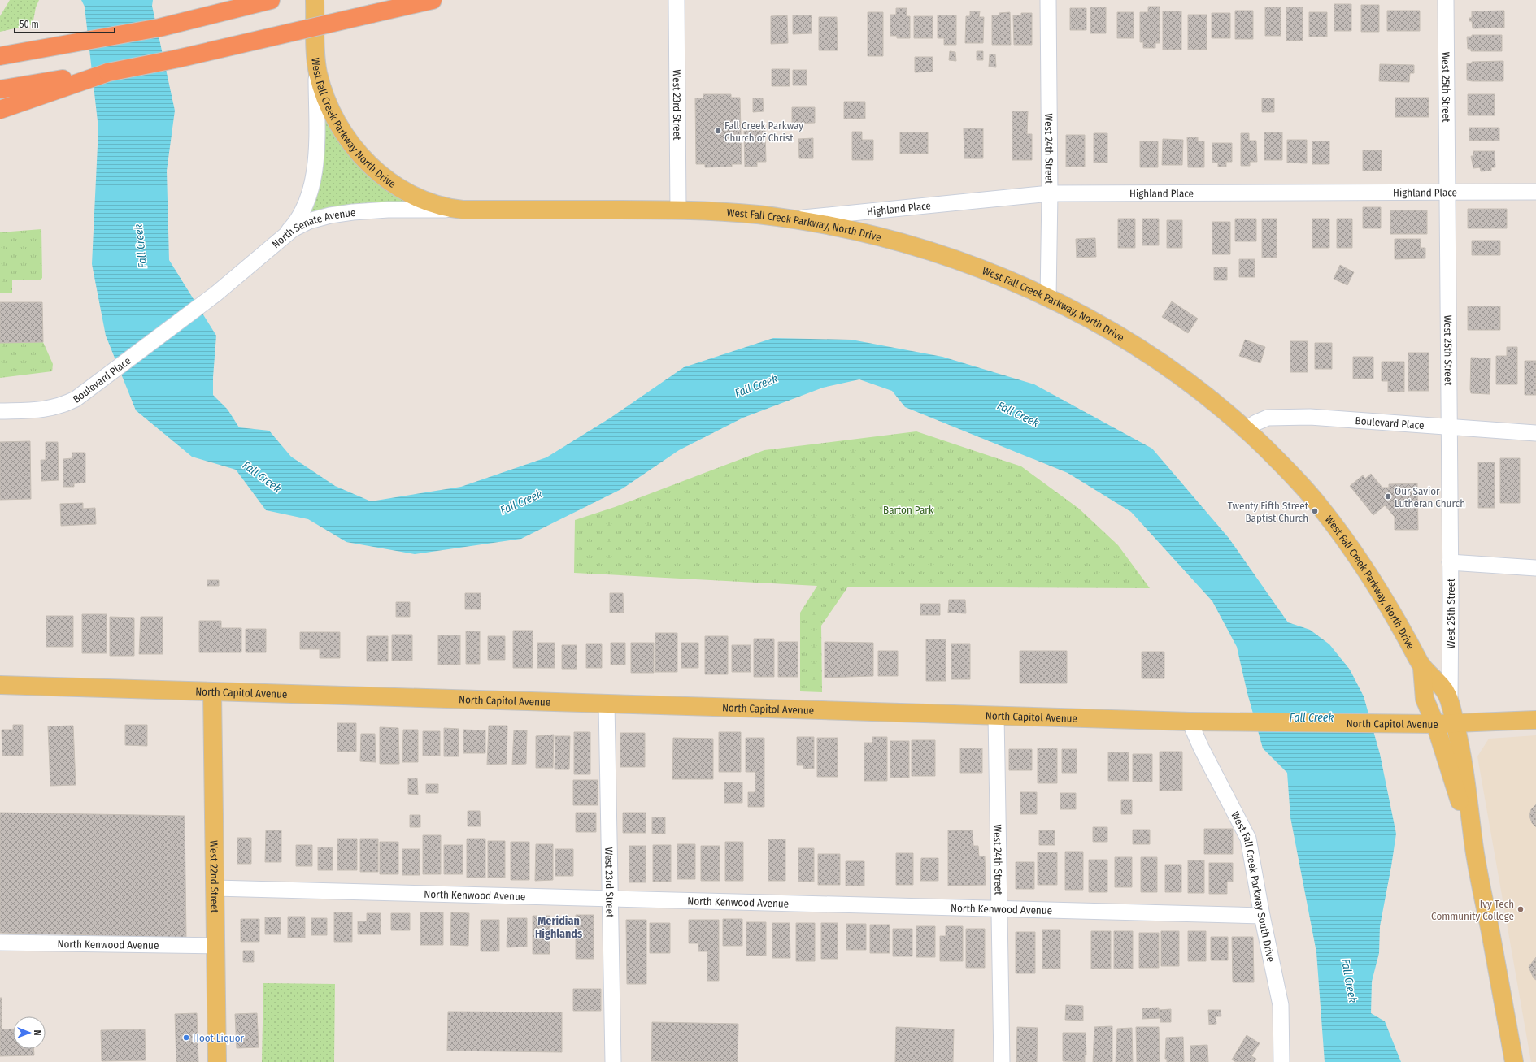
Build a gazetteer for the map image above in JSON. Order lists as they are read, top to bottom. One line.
{"streets":{"main road":["West Fall Creek Parkway North Drive","West Fall Creek Parkway, North Drive","North Capitol Avenue","West 22nd Street"],"street":["West 25th Street","West 23rd Street","West 24th Street","Highland Place","North Senate Avenue","Boulevard Place","West Fall Creek Parkway South Drive","North Kenwood Avenue"]},"crossings":[["West 25th Street","Highland Place"],["West 25th Street","West Fall Creek Parkway, North Drive"],["West 25th Street","Boulevard Place"],["West 23rd Street","West Fall Creek Parkway, North Drive"],["West 23rd Street","North Capitol Avenue"],["West 23rd Street","North Kenwood Avenue"],["West Fall Creek Parkway North Drive","West Fall Creek Parkway, North Drive"],["West Fall Creek Parkway North Drive","North Senate Avenue"],["West 24th Street","Highland Place"],["West 24th Street","West Fall Creek Parkway, North Drive"],["West 24th Street","North Capitol Avenue"],["West 24th Street","North Kenwood Avenue"],["Highland Place","West Fall Creek Parkway, North Drive"],["West Fall Creek Parkway, North Drive","Boulevard Place"],["West Fall Creek Parkway, North Drive","North Capitol Avenue"],["North Senate Avenue","Boulevard Place"],["North Capitol Avenue","West 22nd Street"],["North Capitol Avenue","West Fall Creek Parkway South Drive"],["West 22nd Street","North Kenwood Avenue"],["West Fall Creek Parkway South Drive","North Kenwood Avenue"]],"districts":["Meridian Highlands"],"water":["Fall Creek"],"parks":["Barton Park"],"places":["Fall Creek Parkway Church of Christ","Our Savior Lutheran Church","Twenty Fifth Street Baptist Church","Ivy Tech Community College","Hoot Liquor"],"scale_bar":"50 m","north":"right"}
